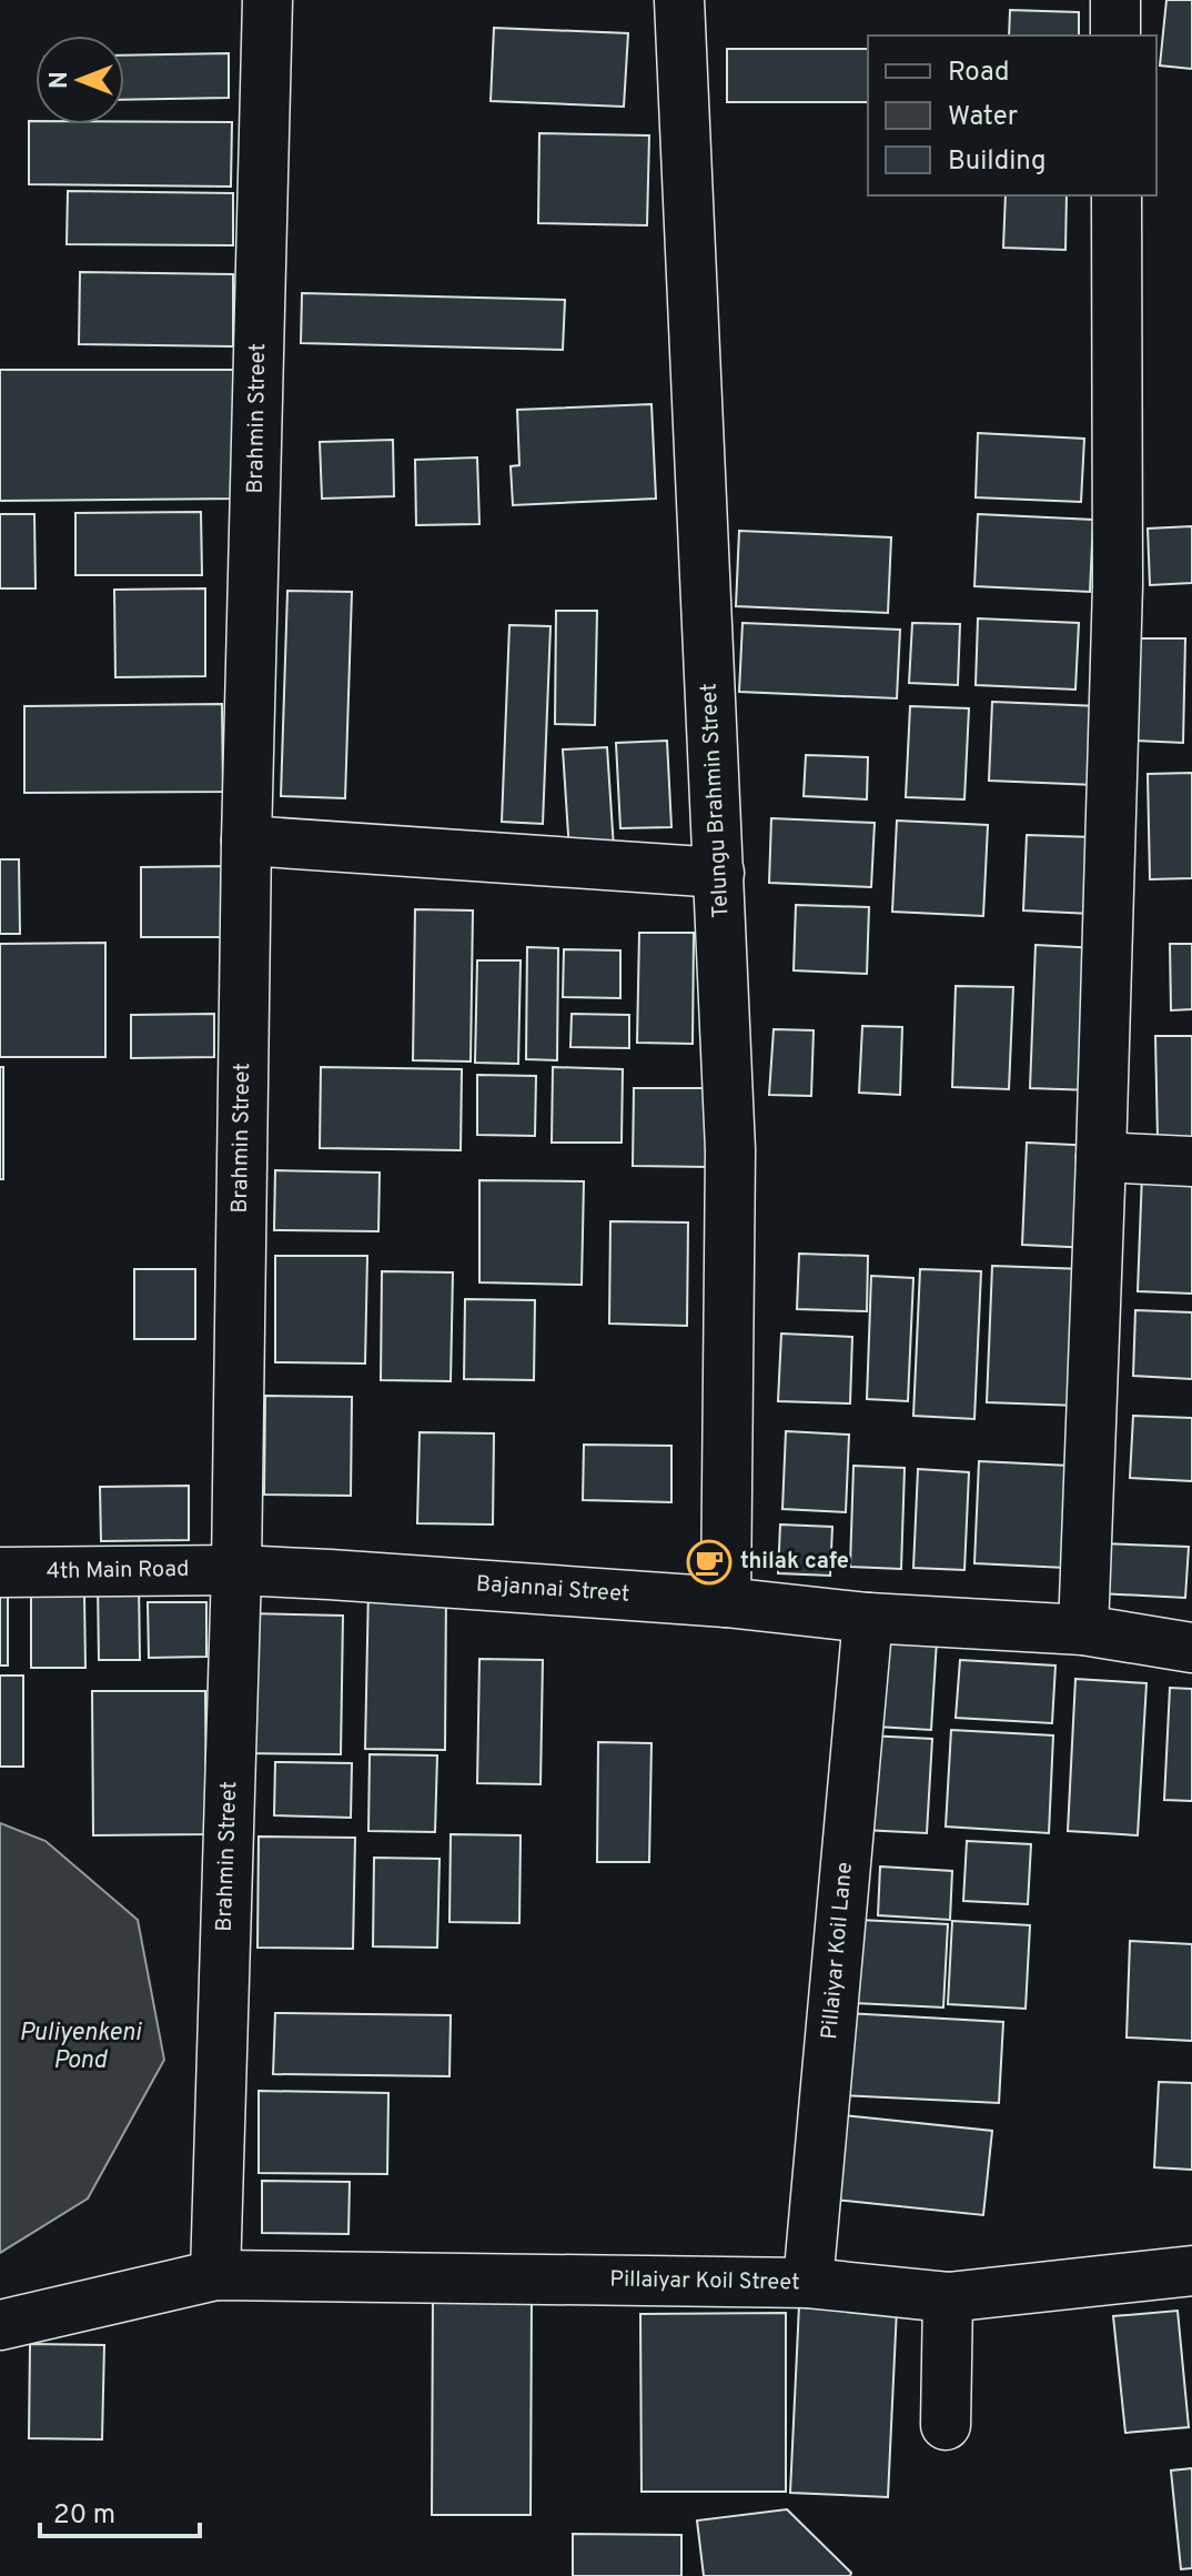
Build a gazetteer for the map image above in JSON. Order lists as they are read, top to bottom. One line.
{"streets":{"street":["Brahmin Street","Telungu Brahmin Street","4th Main Road","Bajannai Street","Pillaiyar Koil Lane","Pillaiyar Koil Street"]},"crossings":[["Brahmin Street","4th Main Road"],["Brahmin Street","Bajannai Street"],["Brahmin Street","Pillaiyar Koil Street"],["Telungu Brahmin Street","Bajannai Street"],["4th Main Road","Bajannai Street"],["Bajannai Street","Pillaiyar Koil Lane"],["Pillaiyar Koil Lane","Pillaiyar Koil Street"]],"water":["Puliyenkeni Pond"],"places":{"cafe":["thilak cafe"]},"legend":["Road","Water","Building"],"scale_bar":"20 m","north":"left"}
